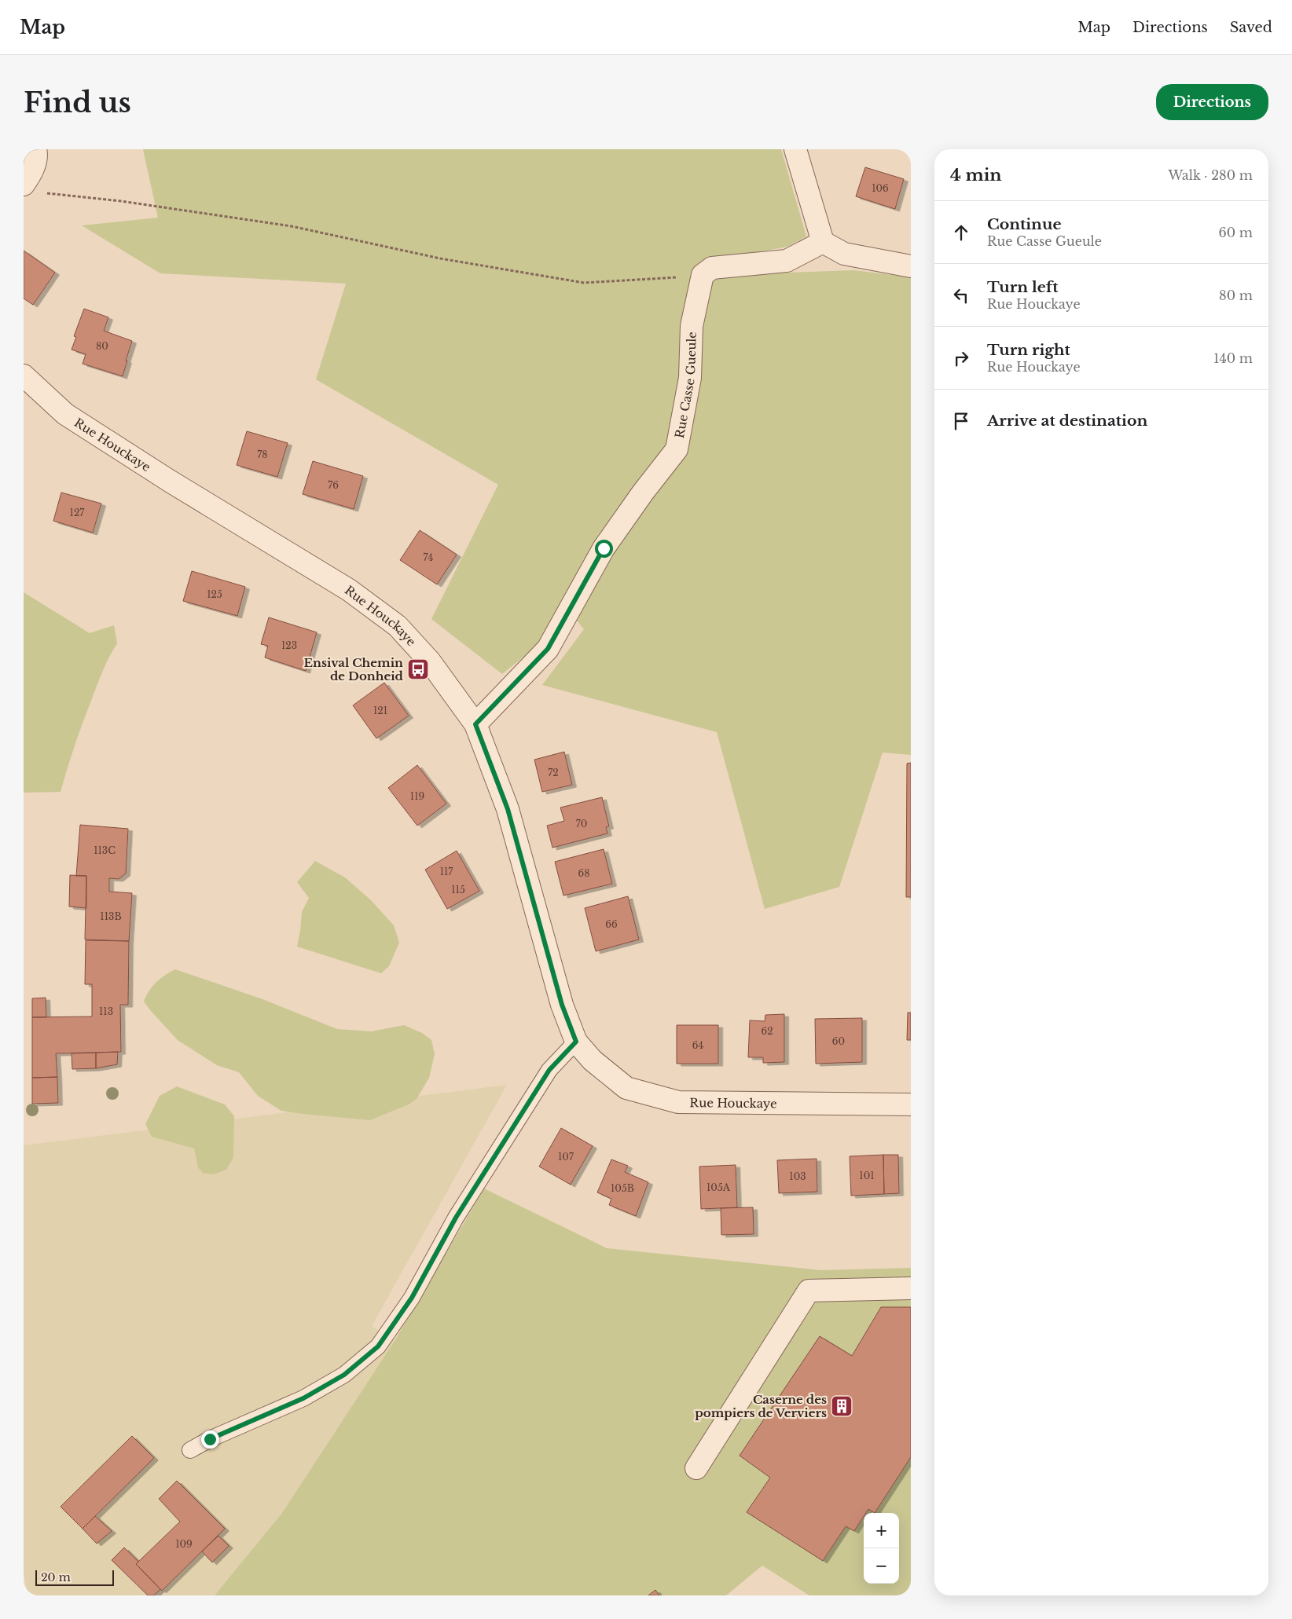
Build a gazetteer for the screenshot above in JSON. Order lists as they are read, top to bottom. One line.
{"streets":{"street":["Rue Casse Gueule","Rue Houckaye"]},"crossings":[["Rue Casse Gueule","Rue Houckaye"]],"places":{"bus stop":["Ensival Chemin de Donheid"],"building":["Caserne des pompiers de Verviers"]},"house_numbers":["106","80","78","76","127","74","125","123","121","72","119","70","113C","117","68","115","113B","66","113","62","60","64","107","101","103","105A","105B","109"],"scale_bar":"20 m","page":{"header":"Map","nav":["Map","Directions","Saved"],"buttons":"Directions","title":"Find us","heading":["4 min","Walk · 280 m"],"list":[["Continue","Rue Casse Gueule","60 m"],["Turn left","Rue Houckaye","80 m"],["Turn right","Rue Houckaye","140 m"],"Arrive at destination"],"map_buttons":["+","−"],"scale":"20 m"}}
